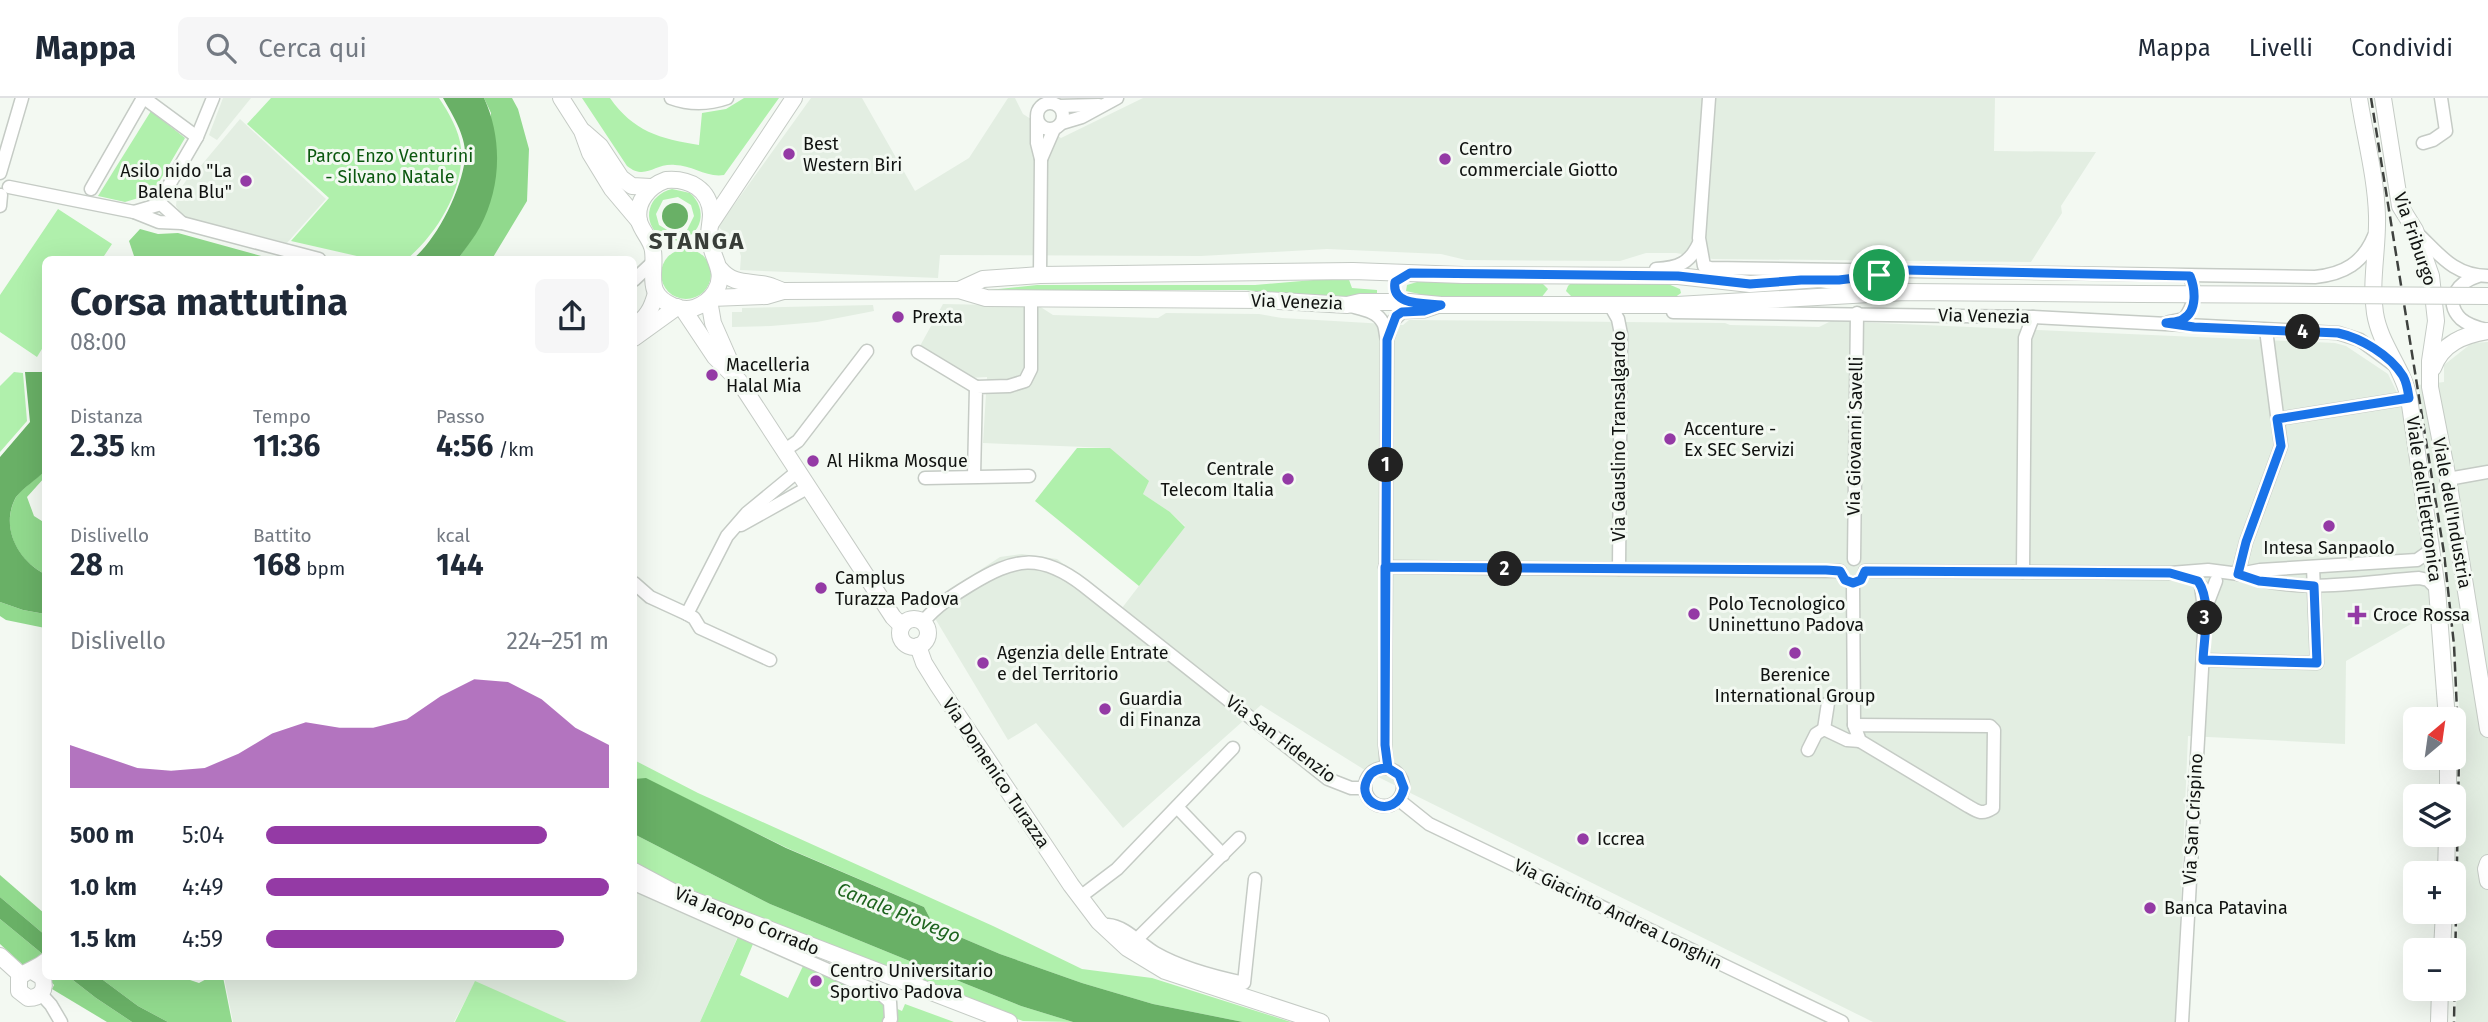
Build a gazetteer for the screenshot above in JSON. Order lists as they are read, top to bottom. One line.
{"streets":{"main road":["Via Friburgo","Via Venezia","Viale dell'Elettronica","Viale dell'Industria","Via Domenico Turazza","Via Jacopo Corrado"],"street":["Via Gauslino Transalgardo","Via Giovanni Savelli","Via San Fidenzio","Via San Crispino","Via Giacinto Andrea Longhin"]},"crossings":[["Via Friburgo","Via Venezia"],["Via Friburgo","Viale dell'Elettronica"],["Via Friburgo","Viale dell'Industria"],["Via Venezia","Via Gauslino Transalgardo"],["Via Venezia","Via Giovanni Savelli"],["Via Venezia","Viale dell'Elettronica"],["Via Venezia","Via Domenico Turazza"],["Via San Fidenzio","Via Domenico Turazza"],["Via San Fidenzio","Via Giacinto Andrea Longhin"]],"districts":["STANGA"],"water":["Canale Piovego"],"parks":["Parco Enzo Venturini - Silvano Natale"],"places":{"other":["Best Western Biri","Centro commerciale Giotto","Asilo nido \"La Balena Blu\"","Prexta","Macelleria Halal Mia","Accenture - Ex SEC Servizi","Al Hikma Mosque","Centrale Telecom Italia","Intesa Sanpaolo","Camplus Turazza Padova","Polo Tecnologico Uninettuno Padova","Berenice International Group","Agenzia delle Entrate e del Territorio","Guardia di Finanza","Iccrea","Banca Patavina","Centro Universitario Sportivo Padova"],"health":["Croce Rossa"]},"north":"top right","page":{"header":"Mappa","search":"Cerca qui","nav":["Mappa","Livelli","Condividi"],"heading":["Corsa mattutina","08:00"],"pins":["4","1","2","3"],"stats":[["Distanza","2.35 km"],["Tempo","11:36"],["Passo","4:56 /km"],["Dislivello","28 m"],["Battito","168 bpm"],["kcal","144"]],"chart":["Dislivello","224–251 m"],"map_buttons":["+","−"],"list":[{"name":"500 m","note":"5:04"},{"name":"1.0 km","note":"4:49"},{"name":"1.5 km","note":"4:59"}]}}
